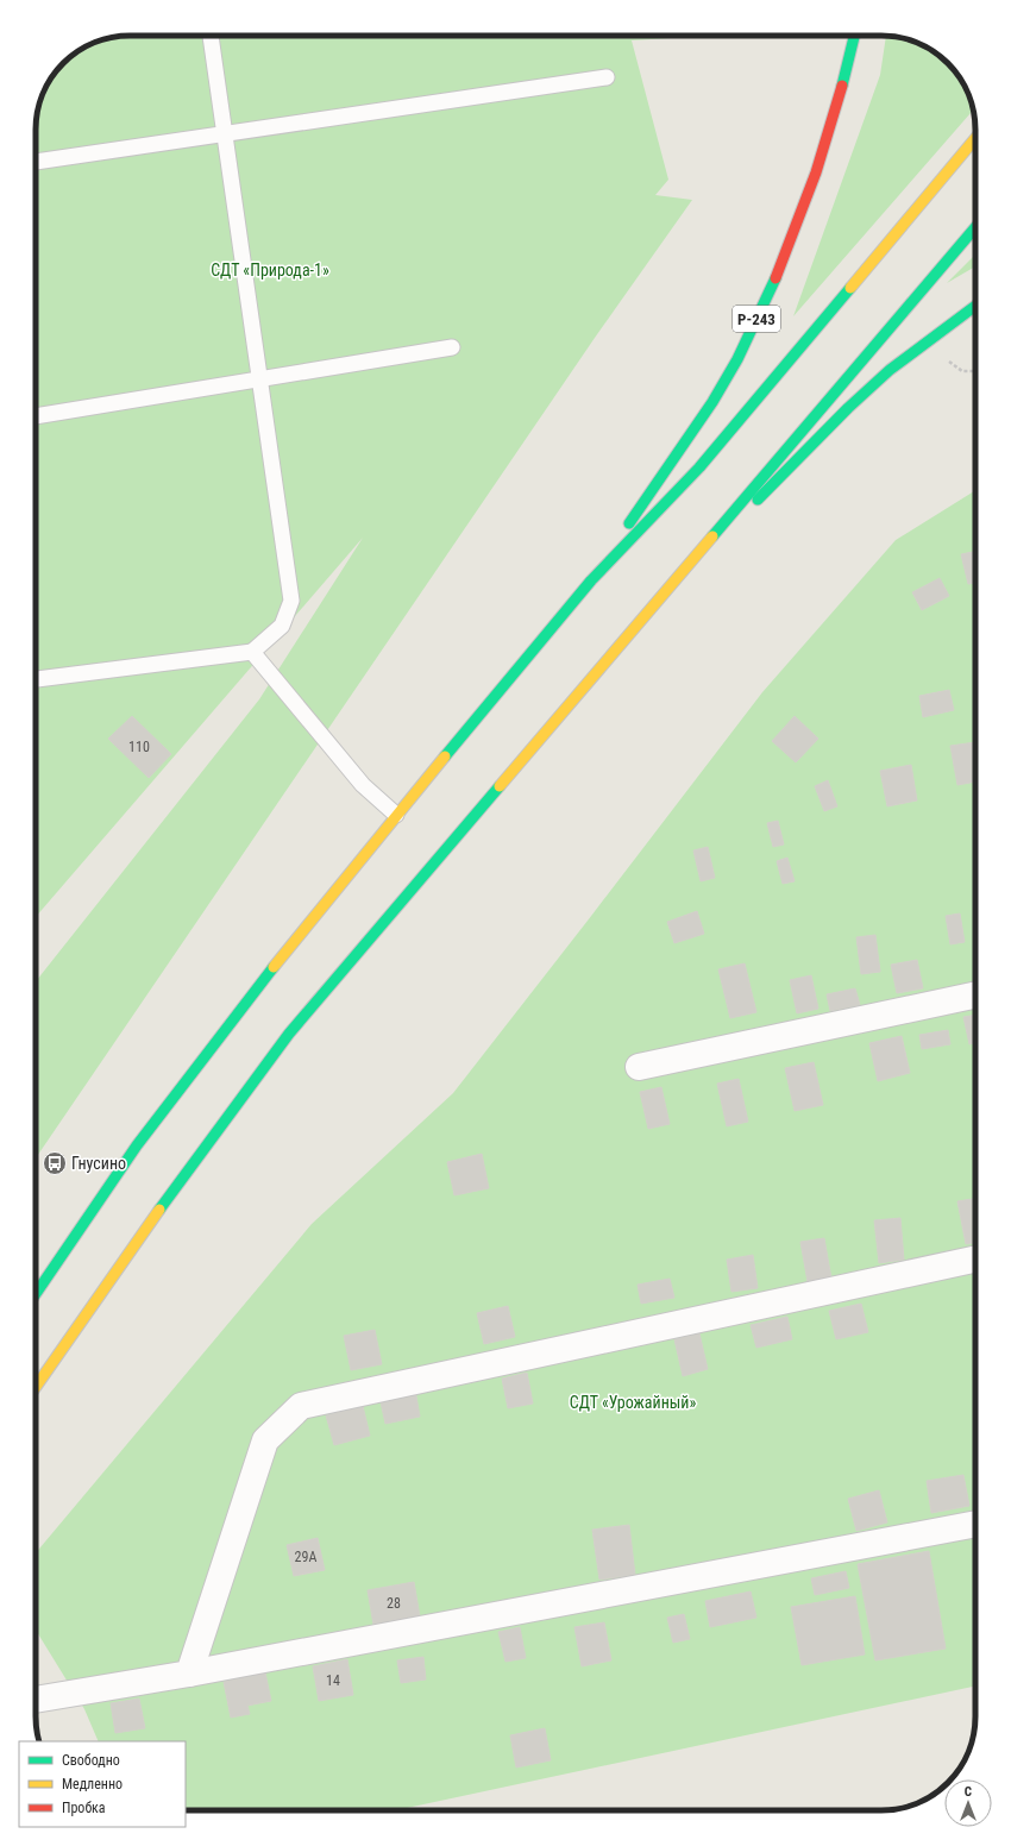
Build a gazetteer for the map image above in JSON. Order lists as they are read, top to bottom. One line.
{"streets":{"main road":["Р-243"]},"parks":["СДТ «Природа-1»","СДТ «Урожайный»"],"places":{"bus stop":["Гнусино"]},"house_numbers":["110","29А","28","14"],"legend":["Свободно","Медленно","Пробка"],"north":"top"}
